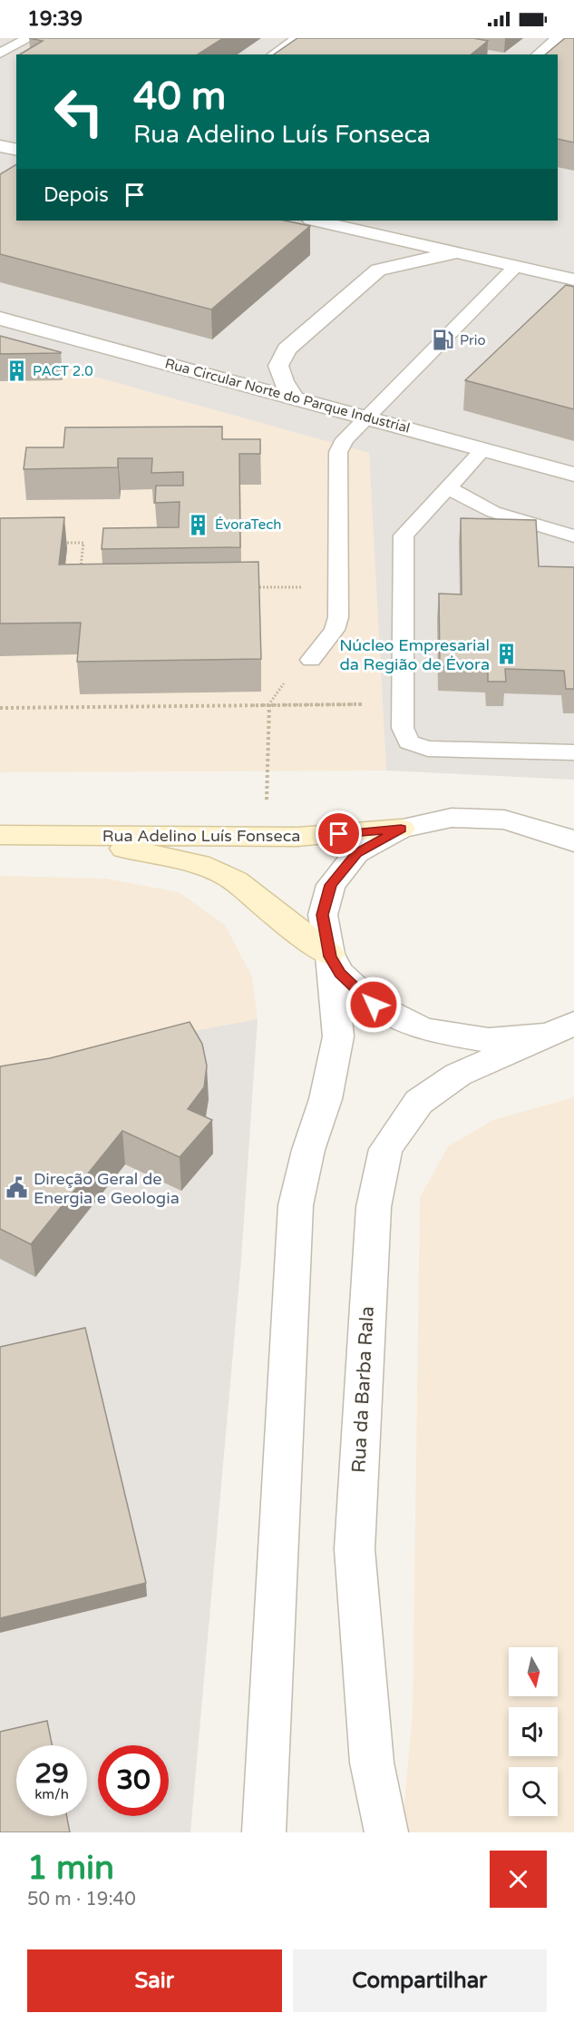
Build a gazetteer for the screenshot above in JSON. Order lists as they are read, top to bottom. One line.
{"streets":{"street":["Rua Circular Norte do Parque Industrial","Rua Adelino Luís Fonseca","Rua da Barba Rala"]},"places":{"fuel station":["Prio"],"building":["PACT 2.0","ÉvoraTech","Núcleo Empresarial da Região de Évora"],"public building":["Direção Geral de Energia e Geologia"]},"north":"bottom","page":{"status":"19:39","turn":["40 m","Rua Adelino Luís Fonseca"],"then":"Depois","speed":"29 km/h","limit":"30","heading":["1 min","50 m · 19:40"],"buttons":["Sair","Compartilhar"]}}
